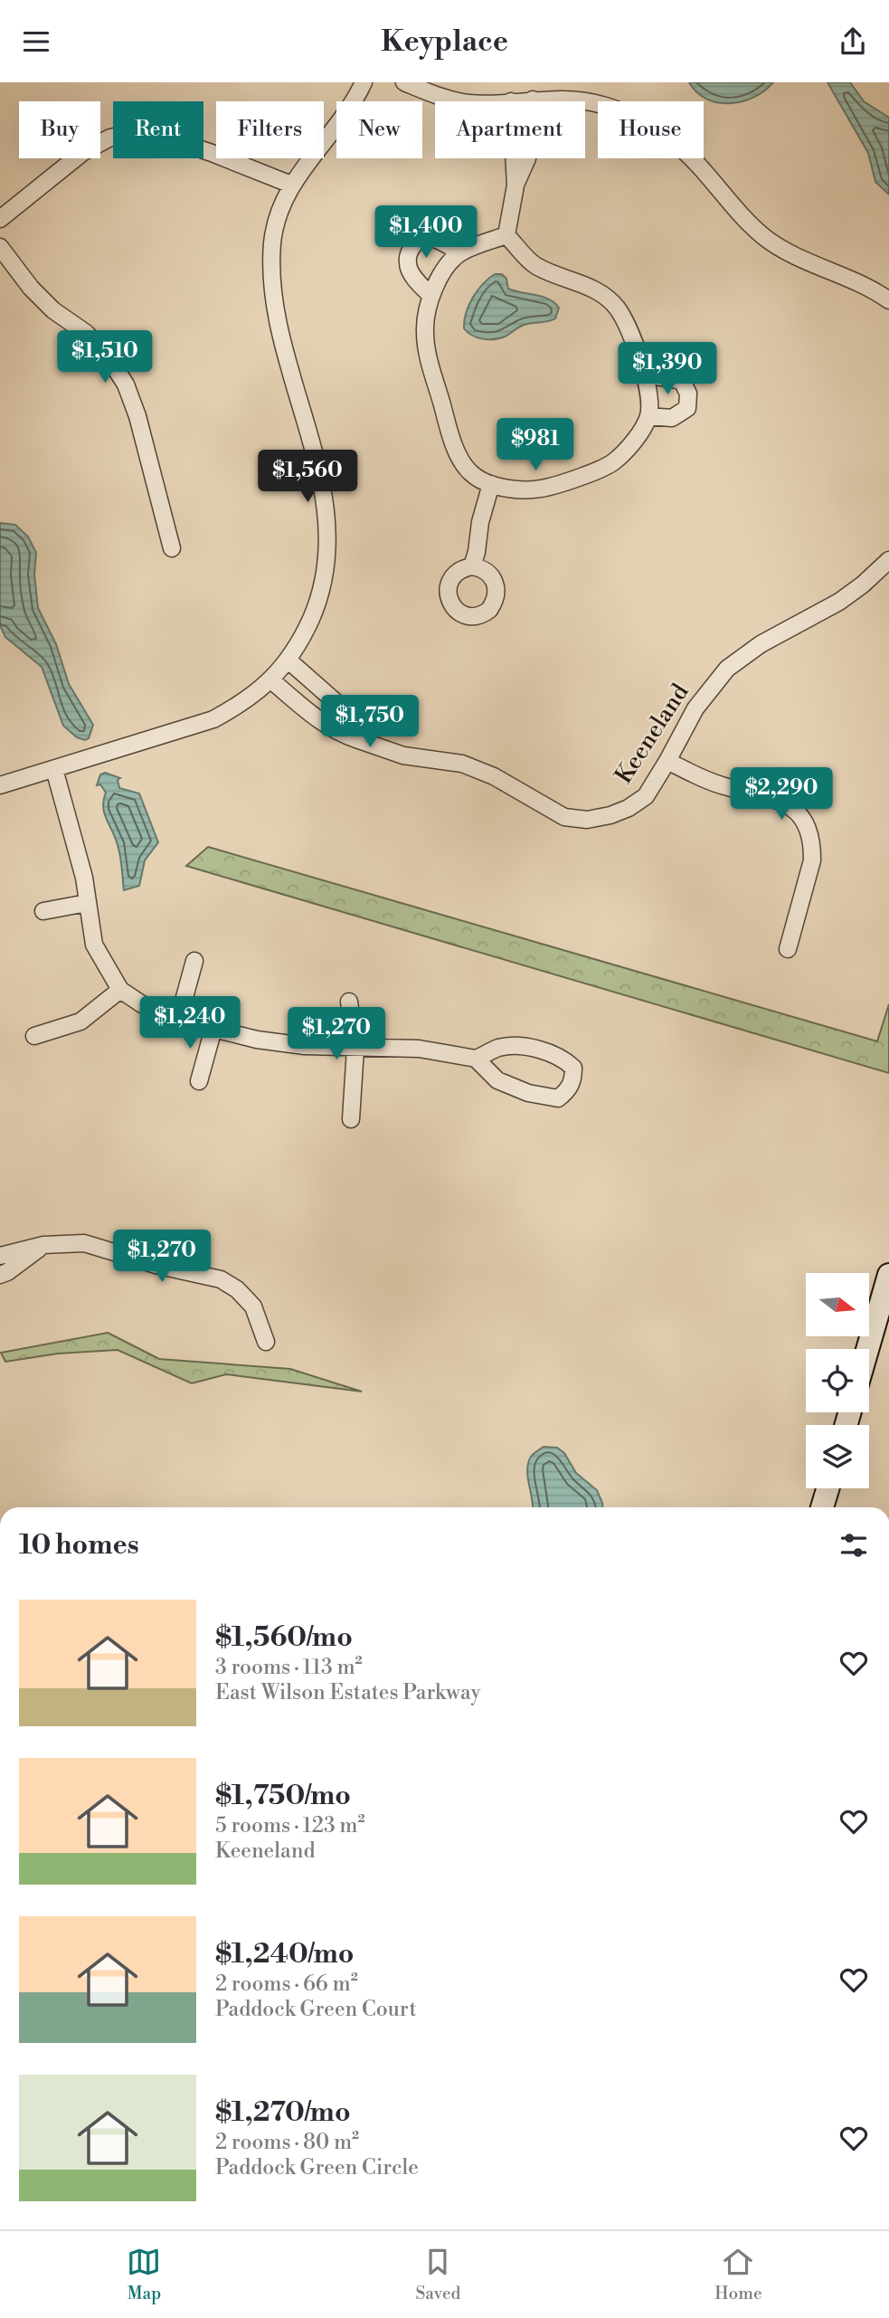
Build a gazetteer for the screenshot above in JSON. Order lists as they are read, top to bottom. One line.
{"streets":{"street":["Keeneland"]},"north":"right","page":{"header":"Keyplace","chip":["Buy","Rent","Filters","New","Apartment","House"],"price":["$1,400","$1,510","$1,390","$981","$1,560","$1,750","$2,290","$1,240","$1,270","$1,270"],"heading":"10 homes","list":[{"name":"$1,560/mo","note":"3 rooms · 113 m² · East Wilson Estates Parkway"},{"name":"$1,750/mo","note":"5 rooms · 123 m² · Keeneland"},{"name":"$1,240/mo","note":"2 rooms · 66 m² · Paddock Green Court"},{"name":"$1,270/mo","note":"2 rooms · 80 m² · Paddock Green Circle"}],"tabs":["Map","Saved","Home"]}}
